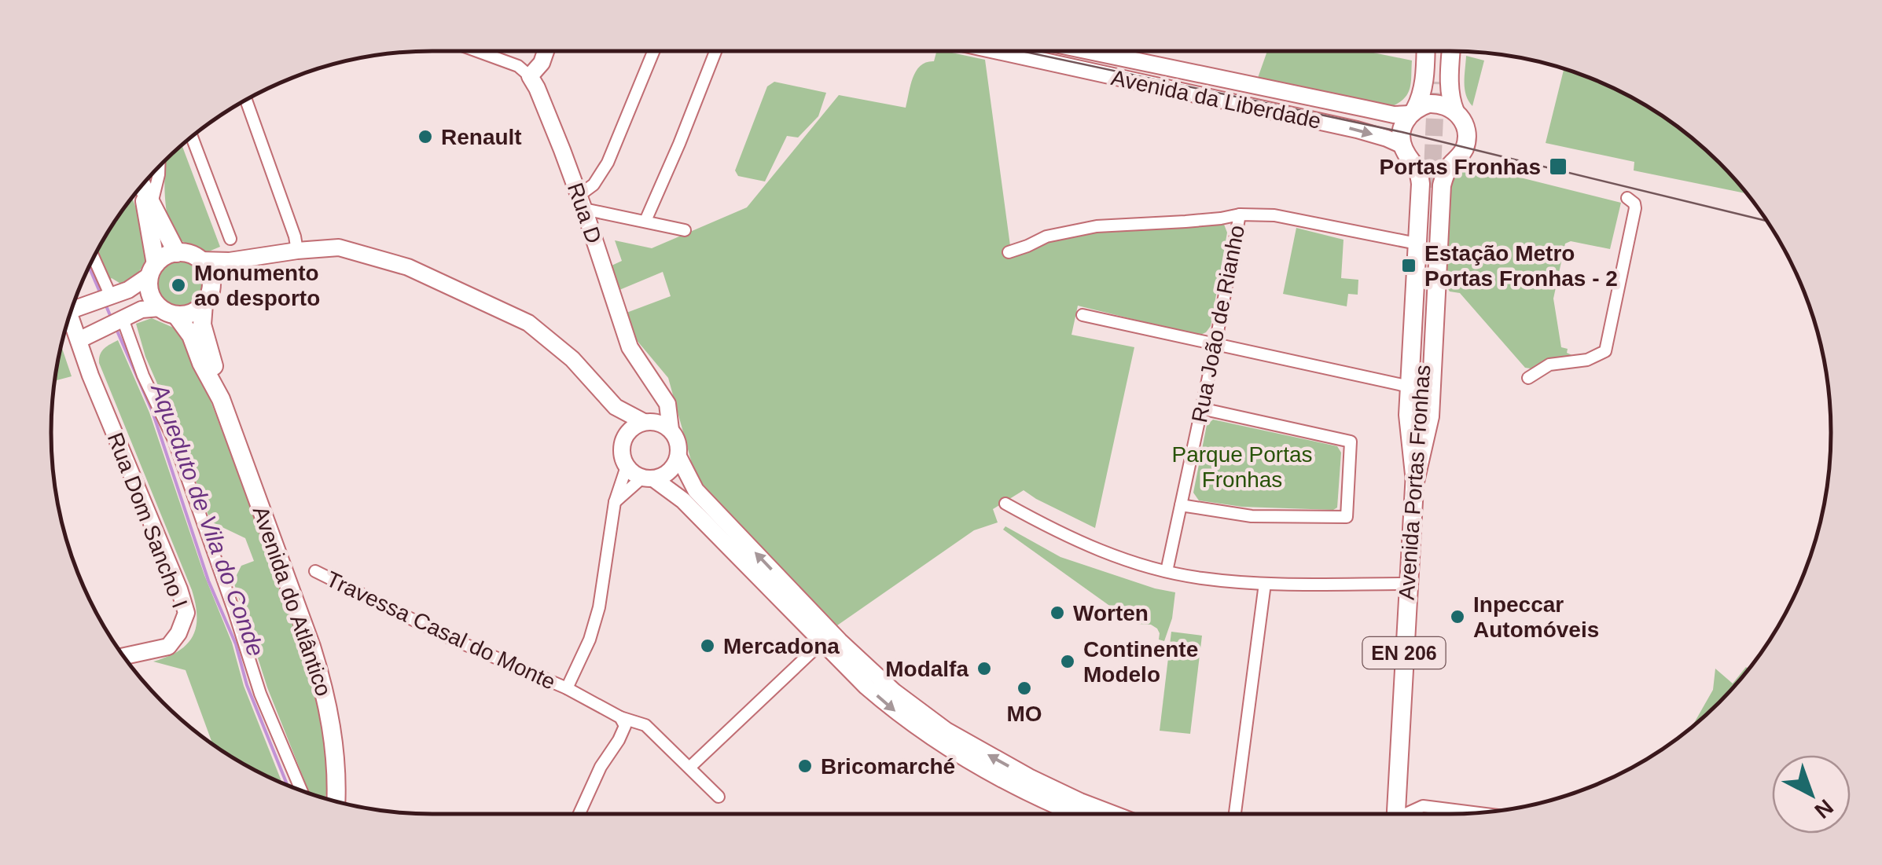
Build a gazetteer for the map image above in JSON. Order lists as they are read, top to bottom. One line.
{"streets":{"main road":["Avenida Portas Fronhas","Avenida do Atlântico","EN 206"],"street":["Avenida da Liberdade","Rua D","Rua João de Rianho","Rua Dom Sancho I","Travessa Casal do Monte"]},"crossings":[["Rua Dom Sancho I","Avenida do Atlântico"]],"water":["Aqueduto de Vila do Conde"],"parks":["Parque Portas Fronhas"],"places":{"other":["Renault","Monumento ao desporto","Worten","Inpeccar Automóveis","Mercadona","Continente Modelo","Modalfa","MO","Bricomarché"],"transit":["Portas Fronhas","Estação Metro Portas Fronhas - 2"]},"north":"bottom right"}
